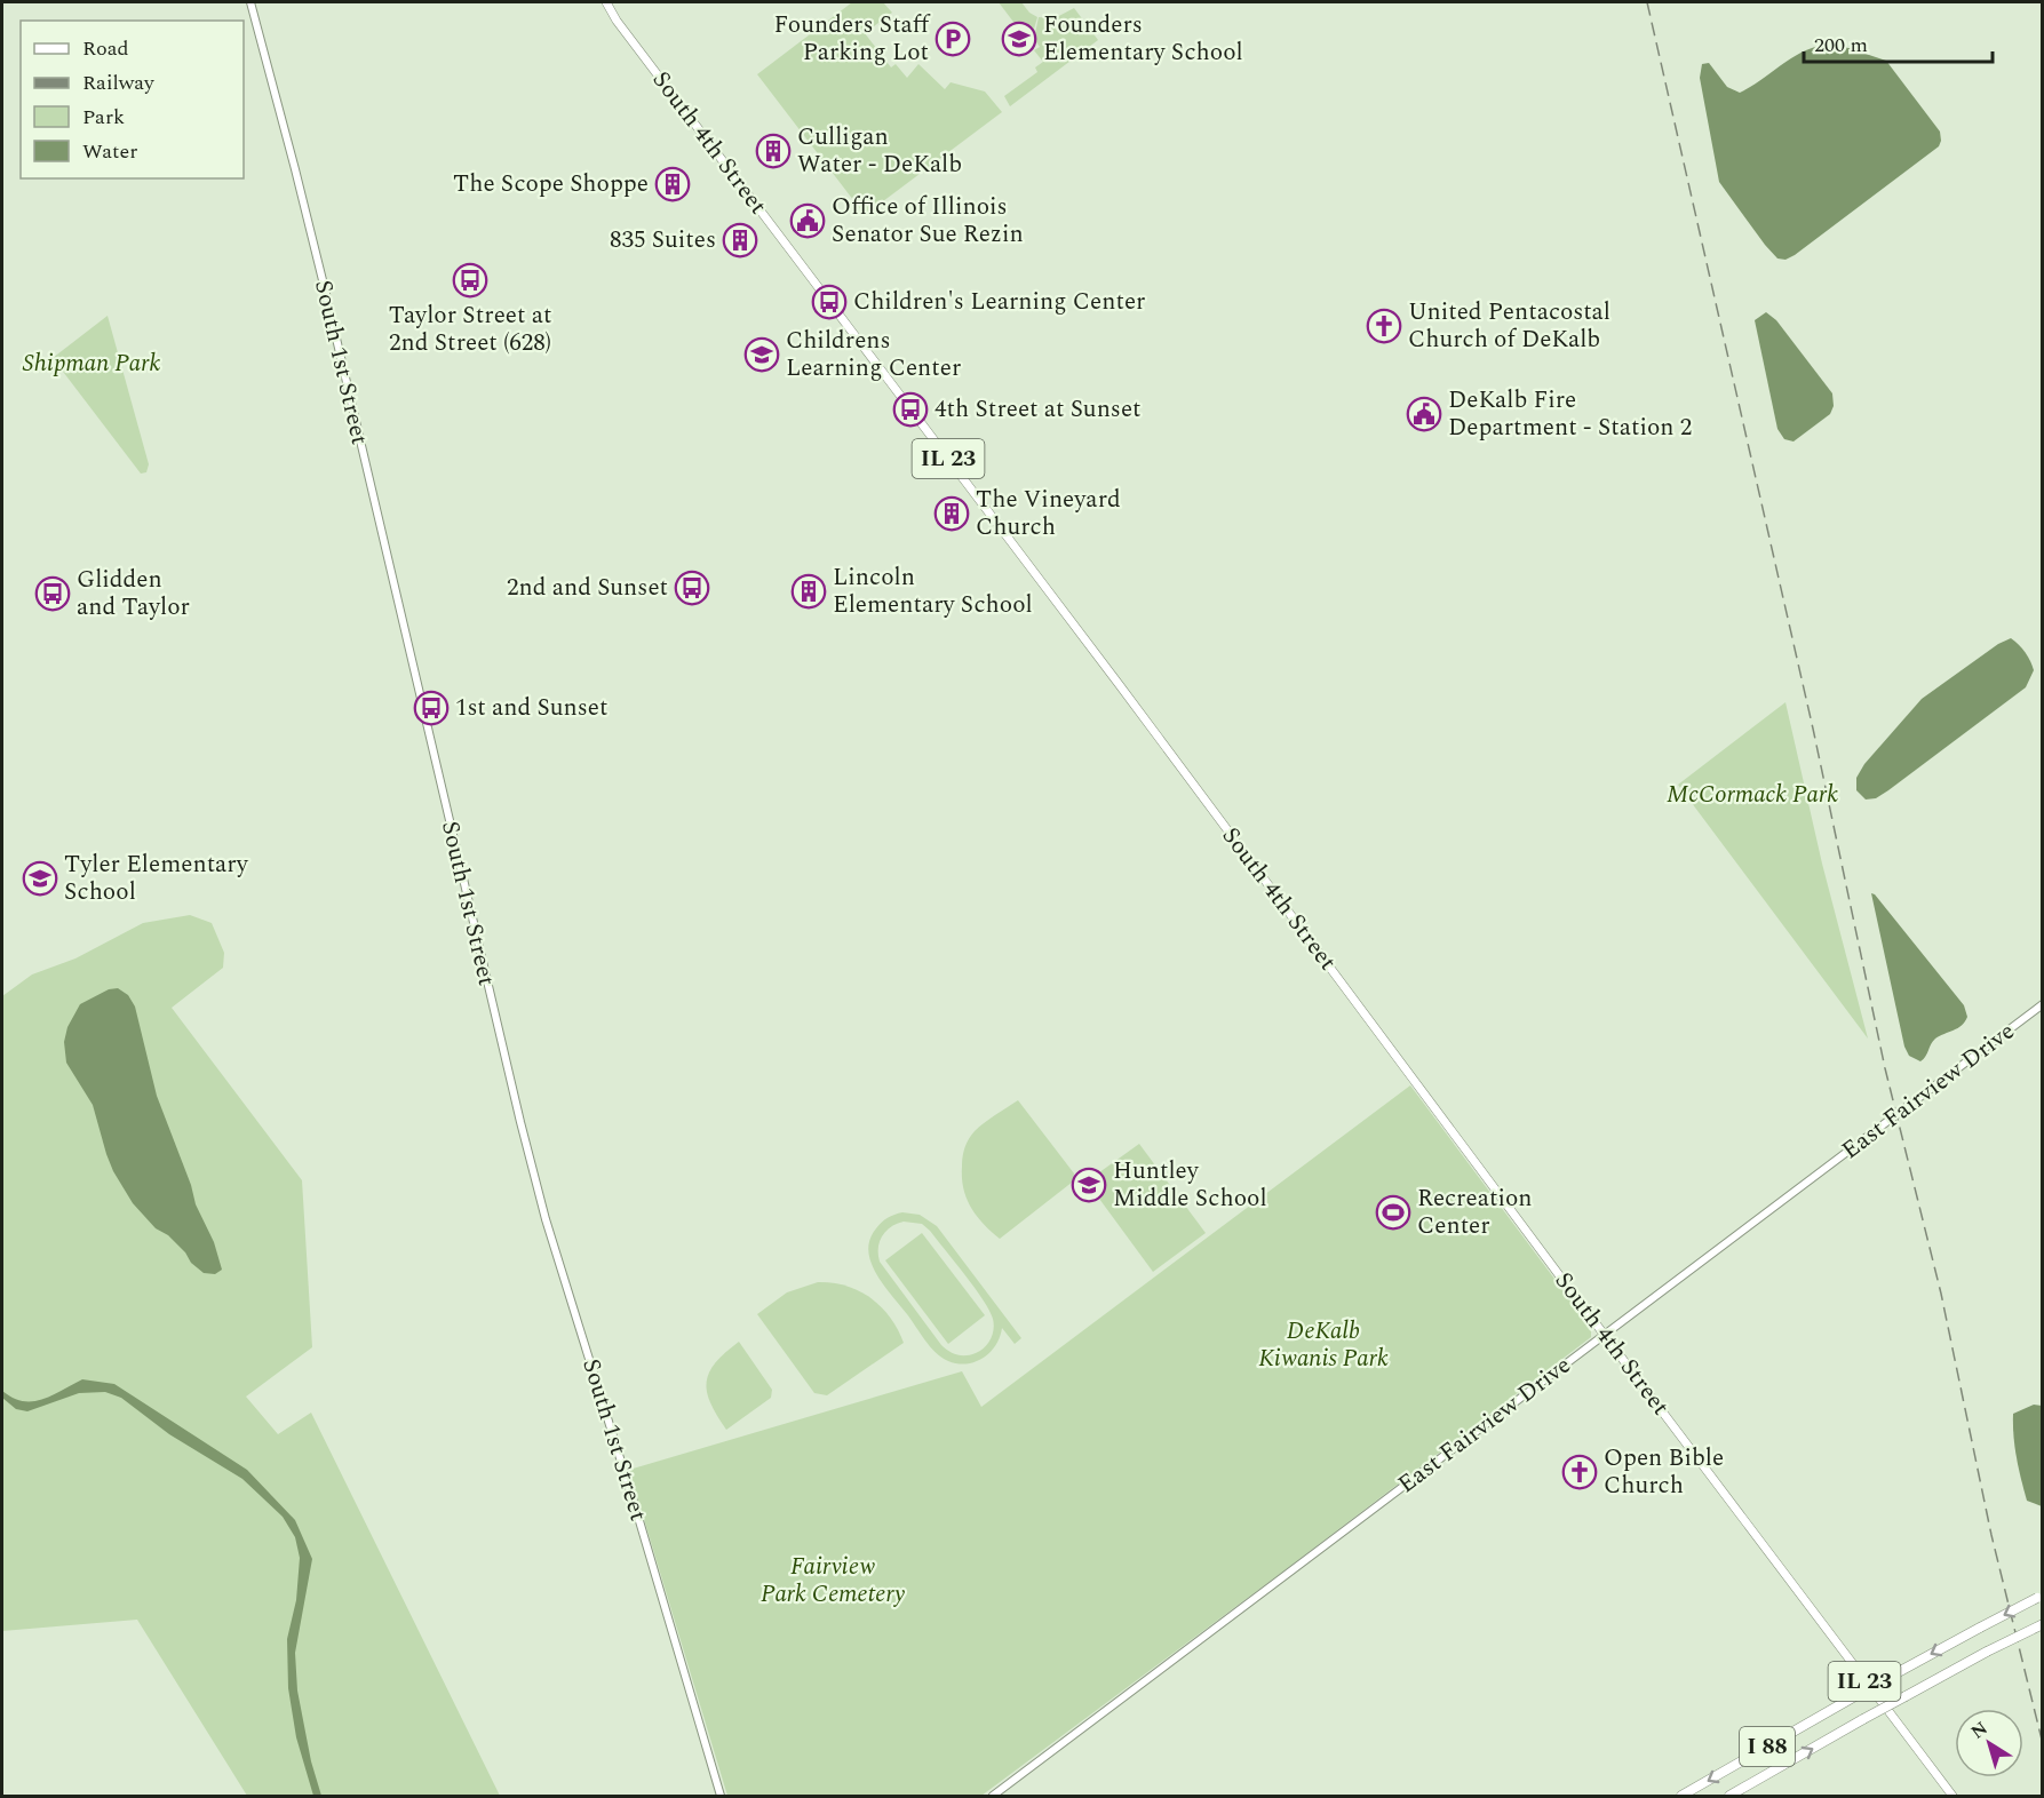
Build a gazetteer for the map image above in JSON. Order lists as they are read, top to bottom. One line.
{"streets":{"highway":["I 88"],"main road":["South 4th Street","IL 23"],"street":["South 1st Street","East Fairview Drive"]},"crossings":[["South 4th Street","East Fairview Drive"]],"parks":["Shipman Park","McCormack Park","DeKalb Kiwanis Park","Fairview Park Cemetery"],"places":{"parking":["Founders Staff Parking Lot"],"school or university":["Founders Elementary School","Childrens Learning Center","Tyler Elementary School","Huntley Middle School"],"building":["Culligan Water - DeKalb","The Scope Shoppe","835 Suites","The Vineyard Church","Lincoln Elementary School"],"public building":["Office of Illinois Senator Sue Rezin","DeKalb Fire Department - Station 2"],"bus stop":["Taylor Street at 2nd Street (628)","Children's Learning Center","4th Street at Sunset","2nd and Sunset","Glidden and Taylor","1st and Sunset"],"church":["United Pentacostal Church of DeKalb","Open Bible Church"],"sports":["Recreation Center"]},"legend":["Road","Railway","Park","Water"],"scale_bar":"200 m","north":"top left"}
